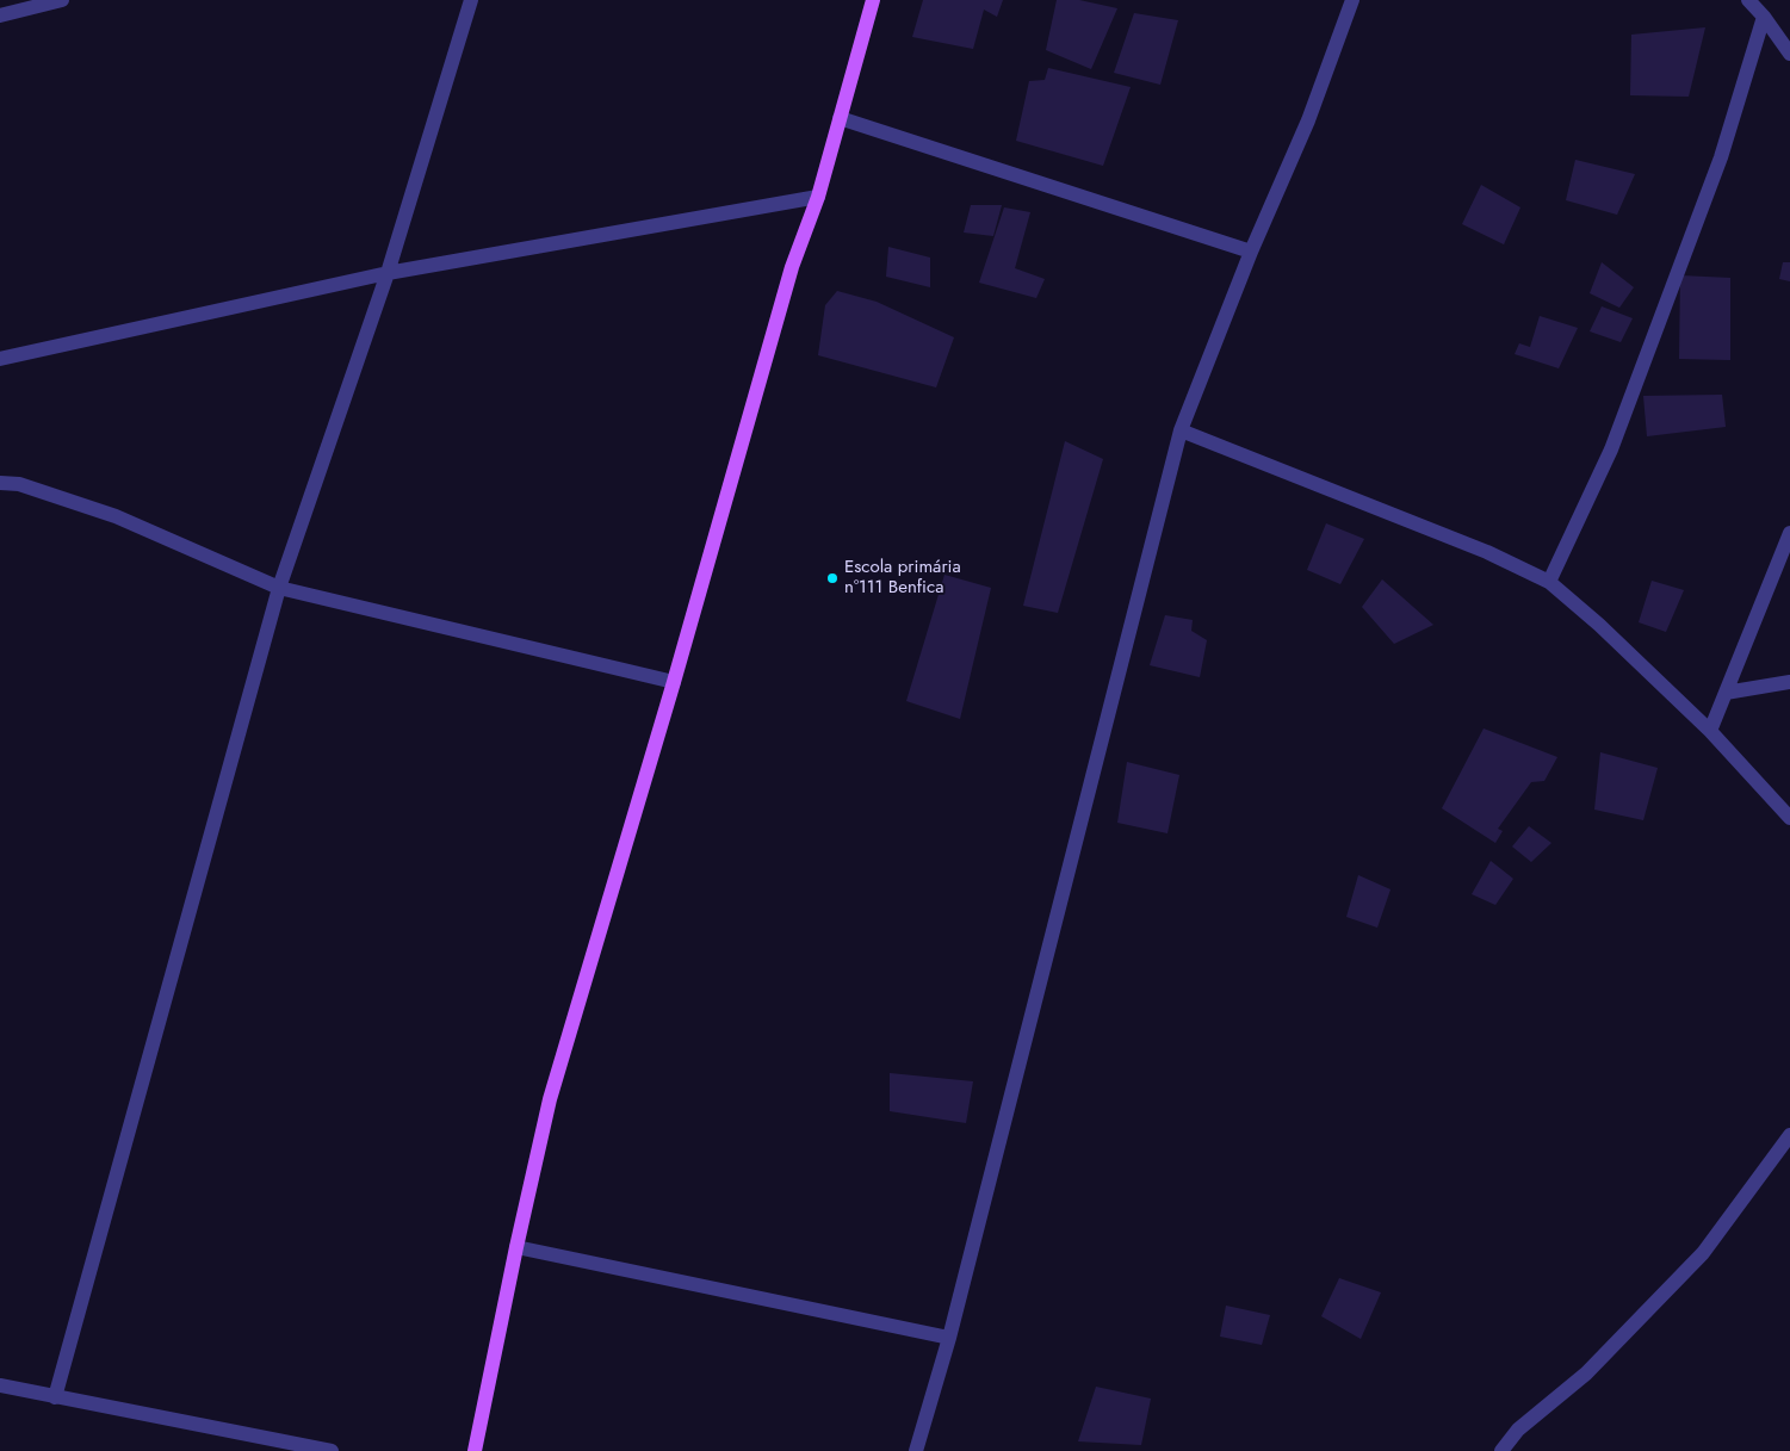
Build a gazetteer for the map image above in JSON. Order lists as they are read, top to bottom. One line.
{"places":["Escola primária n°111 Benfica"]}
